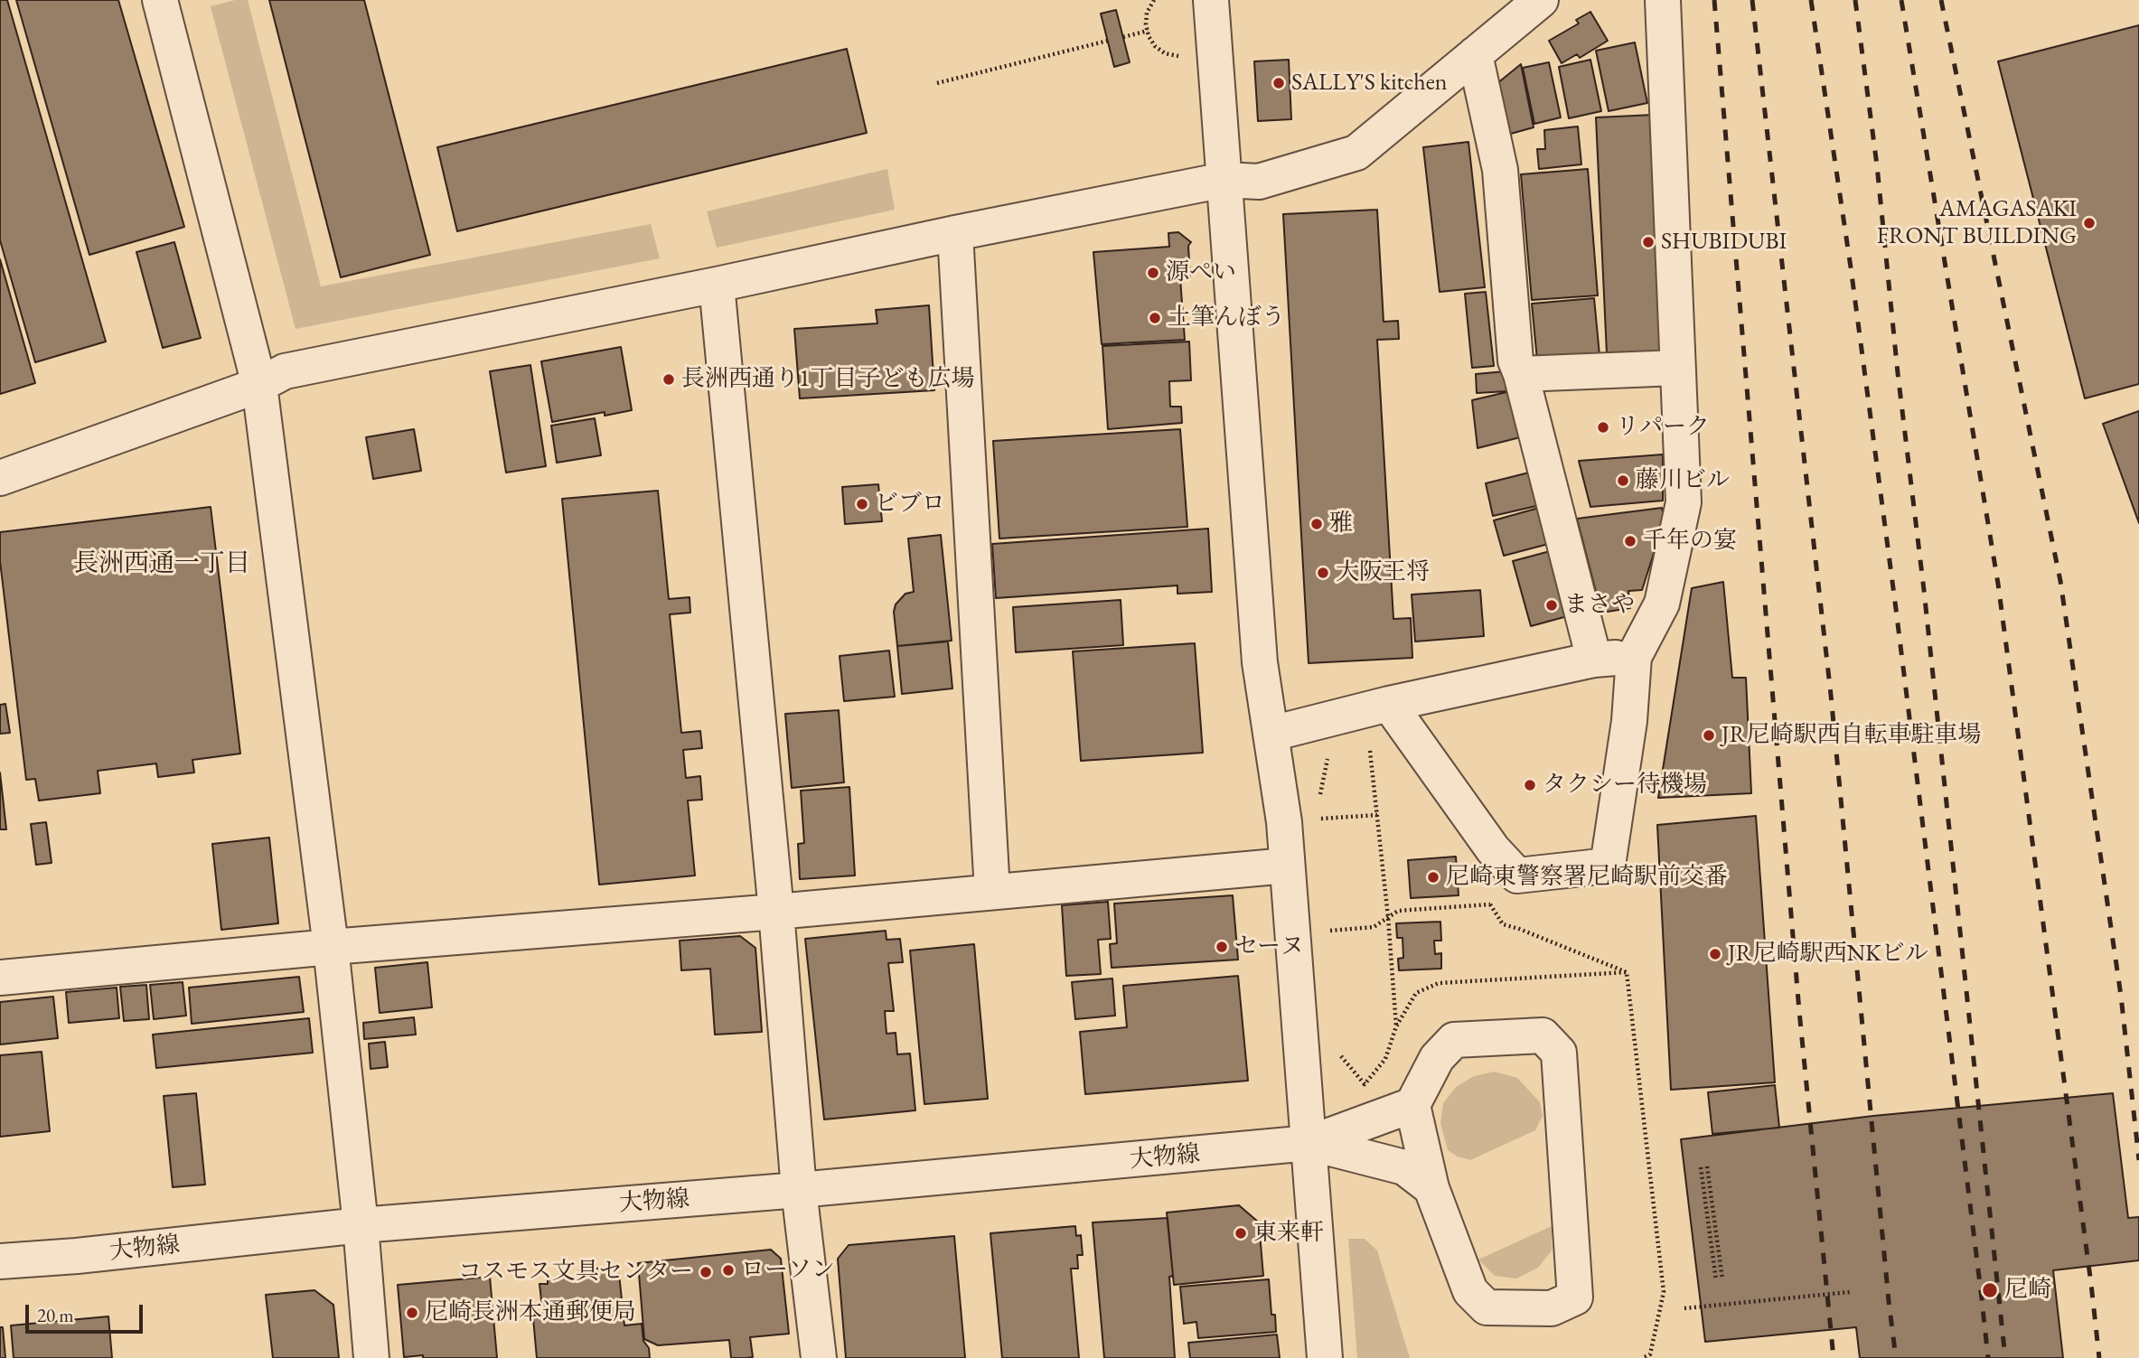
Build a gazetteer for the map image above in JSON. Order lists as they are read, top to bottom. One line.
{"streets":{"street":["大物線"]},"districts":["長洲西通一丁目"],"places":["SALLY'S kitchen","AMAGASAKI FRONT BUILDING","SHUBIDUBI","源ぺい","土筆んぼう","長洲西通り1丁目子ども広場","リパーク","藤川ビル","ビブロ","雅","千年の宴","大阪王将","まさや","JR尼崎駅西自転車駐車場","タクシー待機場","尼崎東警察署尼崎駅前交番","セーヌ","JR尼崎駅西NKビル","東来軒","ローソン","コスモス文具センター","尼崎","尼崎長洲本通郵便局"],"scale_bar":"20 m"}
